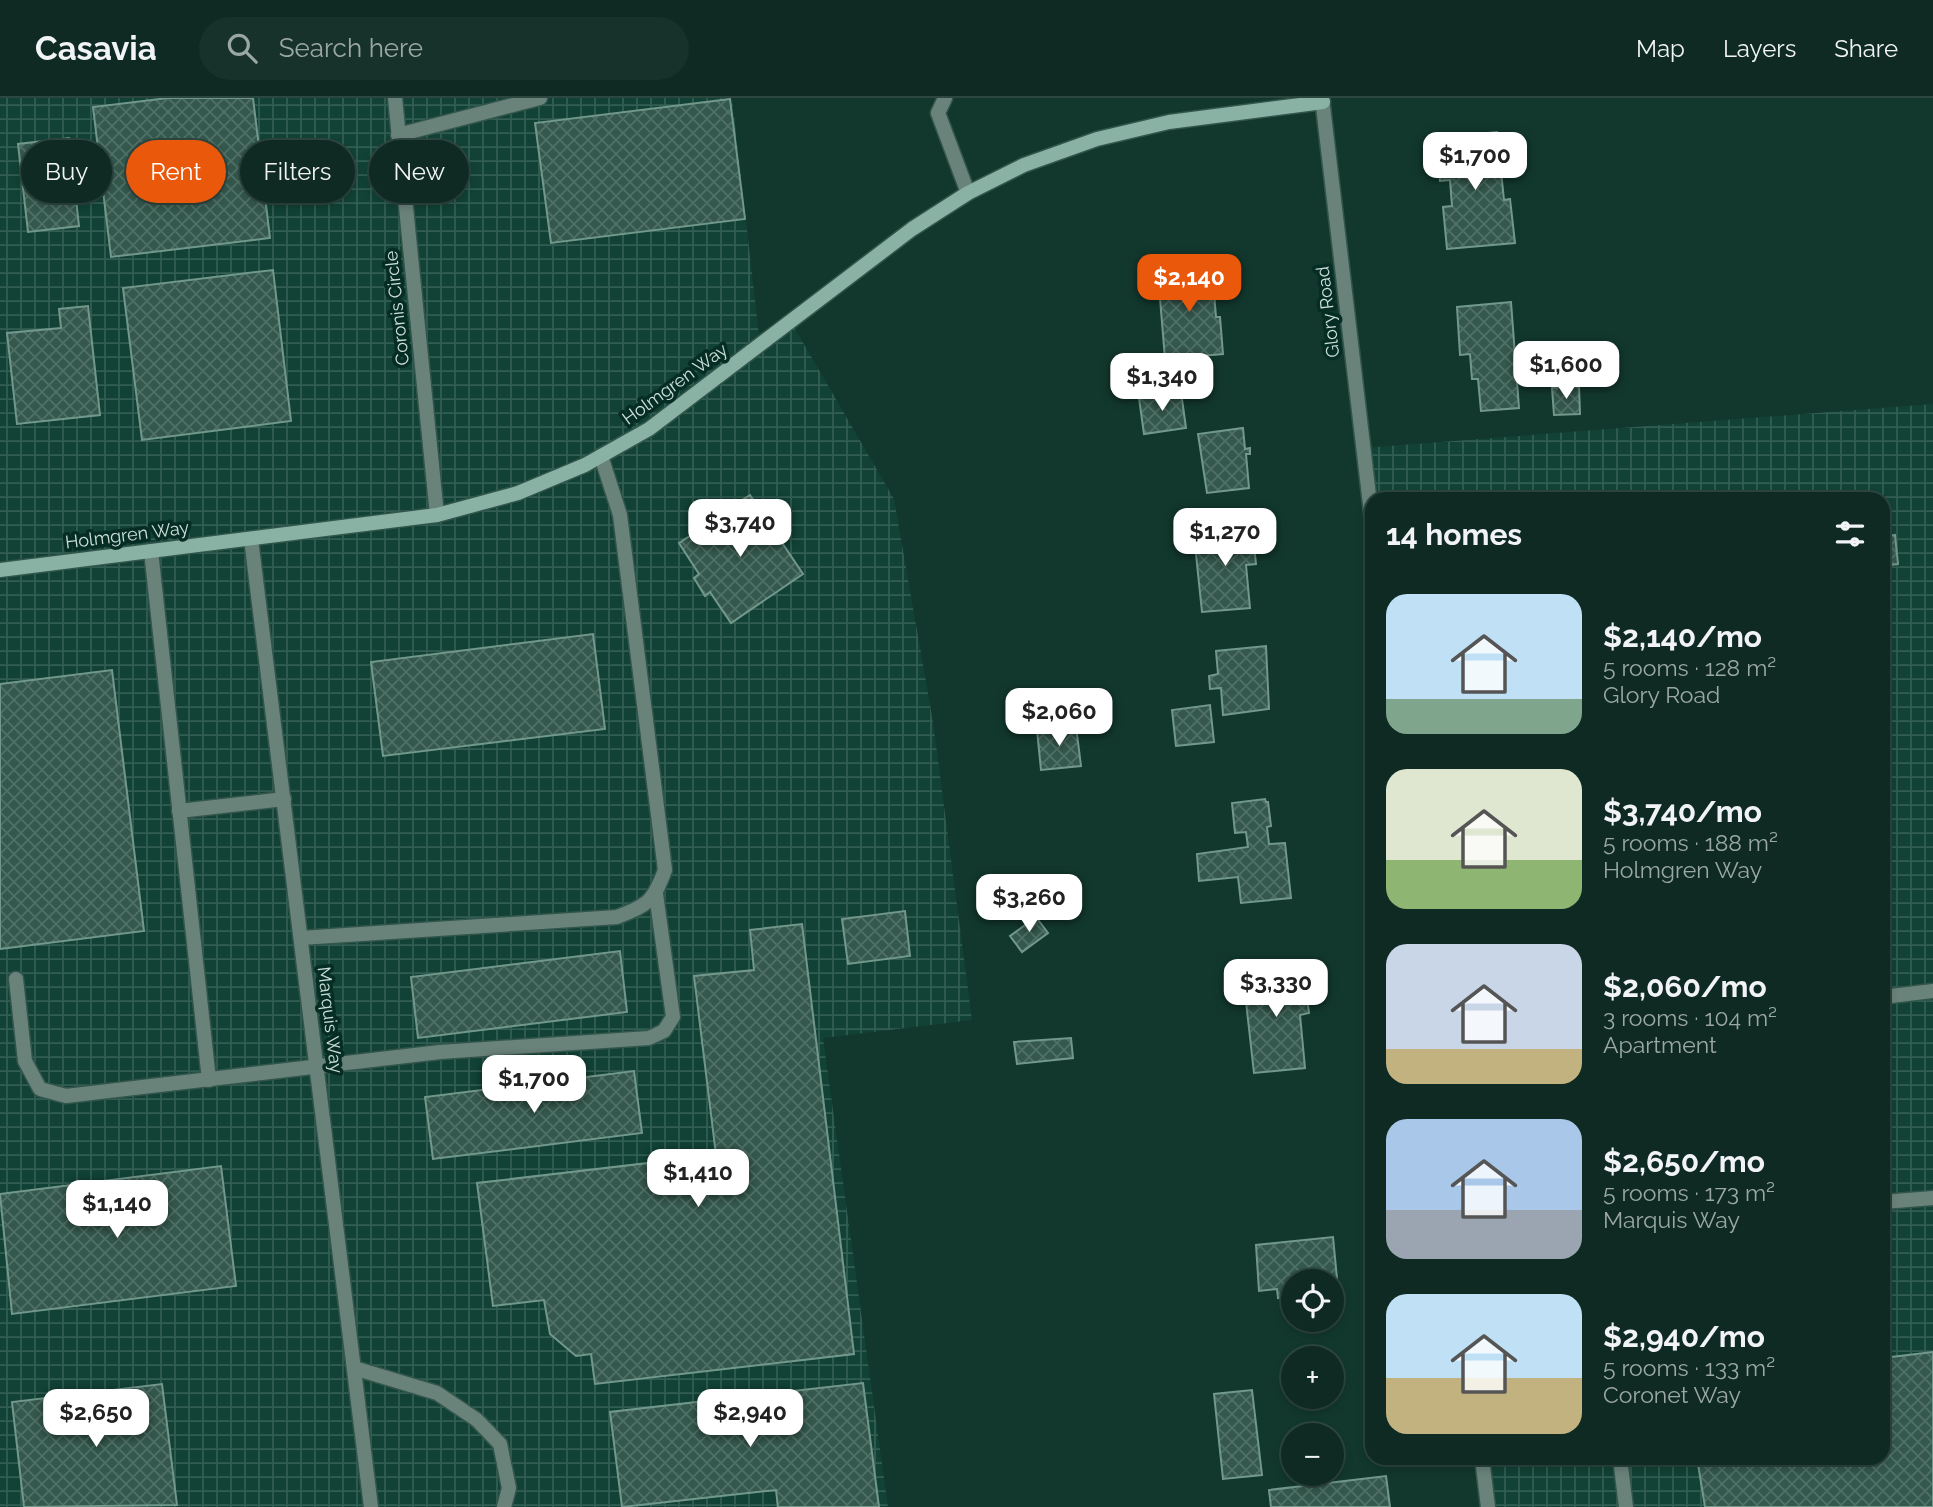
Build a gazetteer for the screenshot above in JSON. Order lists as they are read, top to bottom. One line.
{"streets":{"street":["Coronis Circle","Glory Road","Holmgren Way","Marquis Way"]},"crossings":[["Coronis Circle","Holmgren Way"],["Glory Road","Holmgren Way"],["Holmgren Way","Marquis Way"]],"page":{"header":"Casavia","search":"Search here","nav":["Map","Layers","Share"],"price":["$1,700","$2,140","$1,600","$1,340","$3,740","$1,270","$2,060","$3,260","$3,330","$1,700","$1,410","$1,140","$2,650","$2,940"],"chip":["Buy","Rent","Filters","New"],"heading":"14 homes","list":[{"name":"$2,140/mo","note":"5 rooms · 128 m² · Glory Road"},{"name":"$3,740/mo","note":"5 rooms · 188 m² · Holmgren Way"},{"name":"$2,060/mo","note":"3 rooms · 104 m² · Apartment"},{"name":"$2,650/mo","note":"5 rooms · 173 m² · Marquis Way"},{"name":"$2,940/mo","note":"5 rooms · 133 m² · Coronet Way"}],"map_buttons":["+","−"]}}
